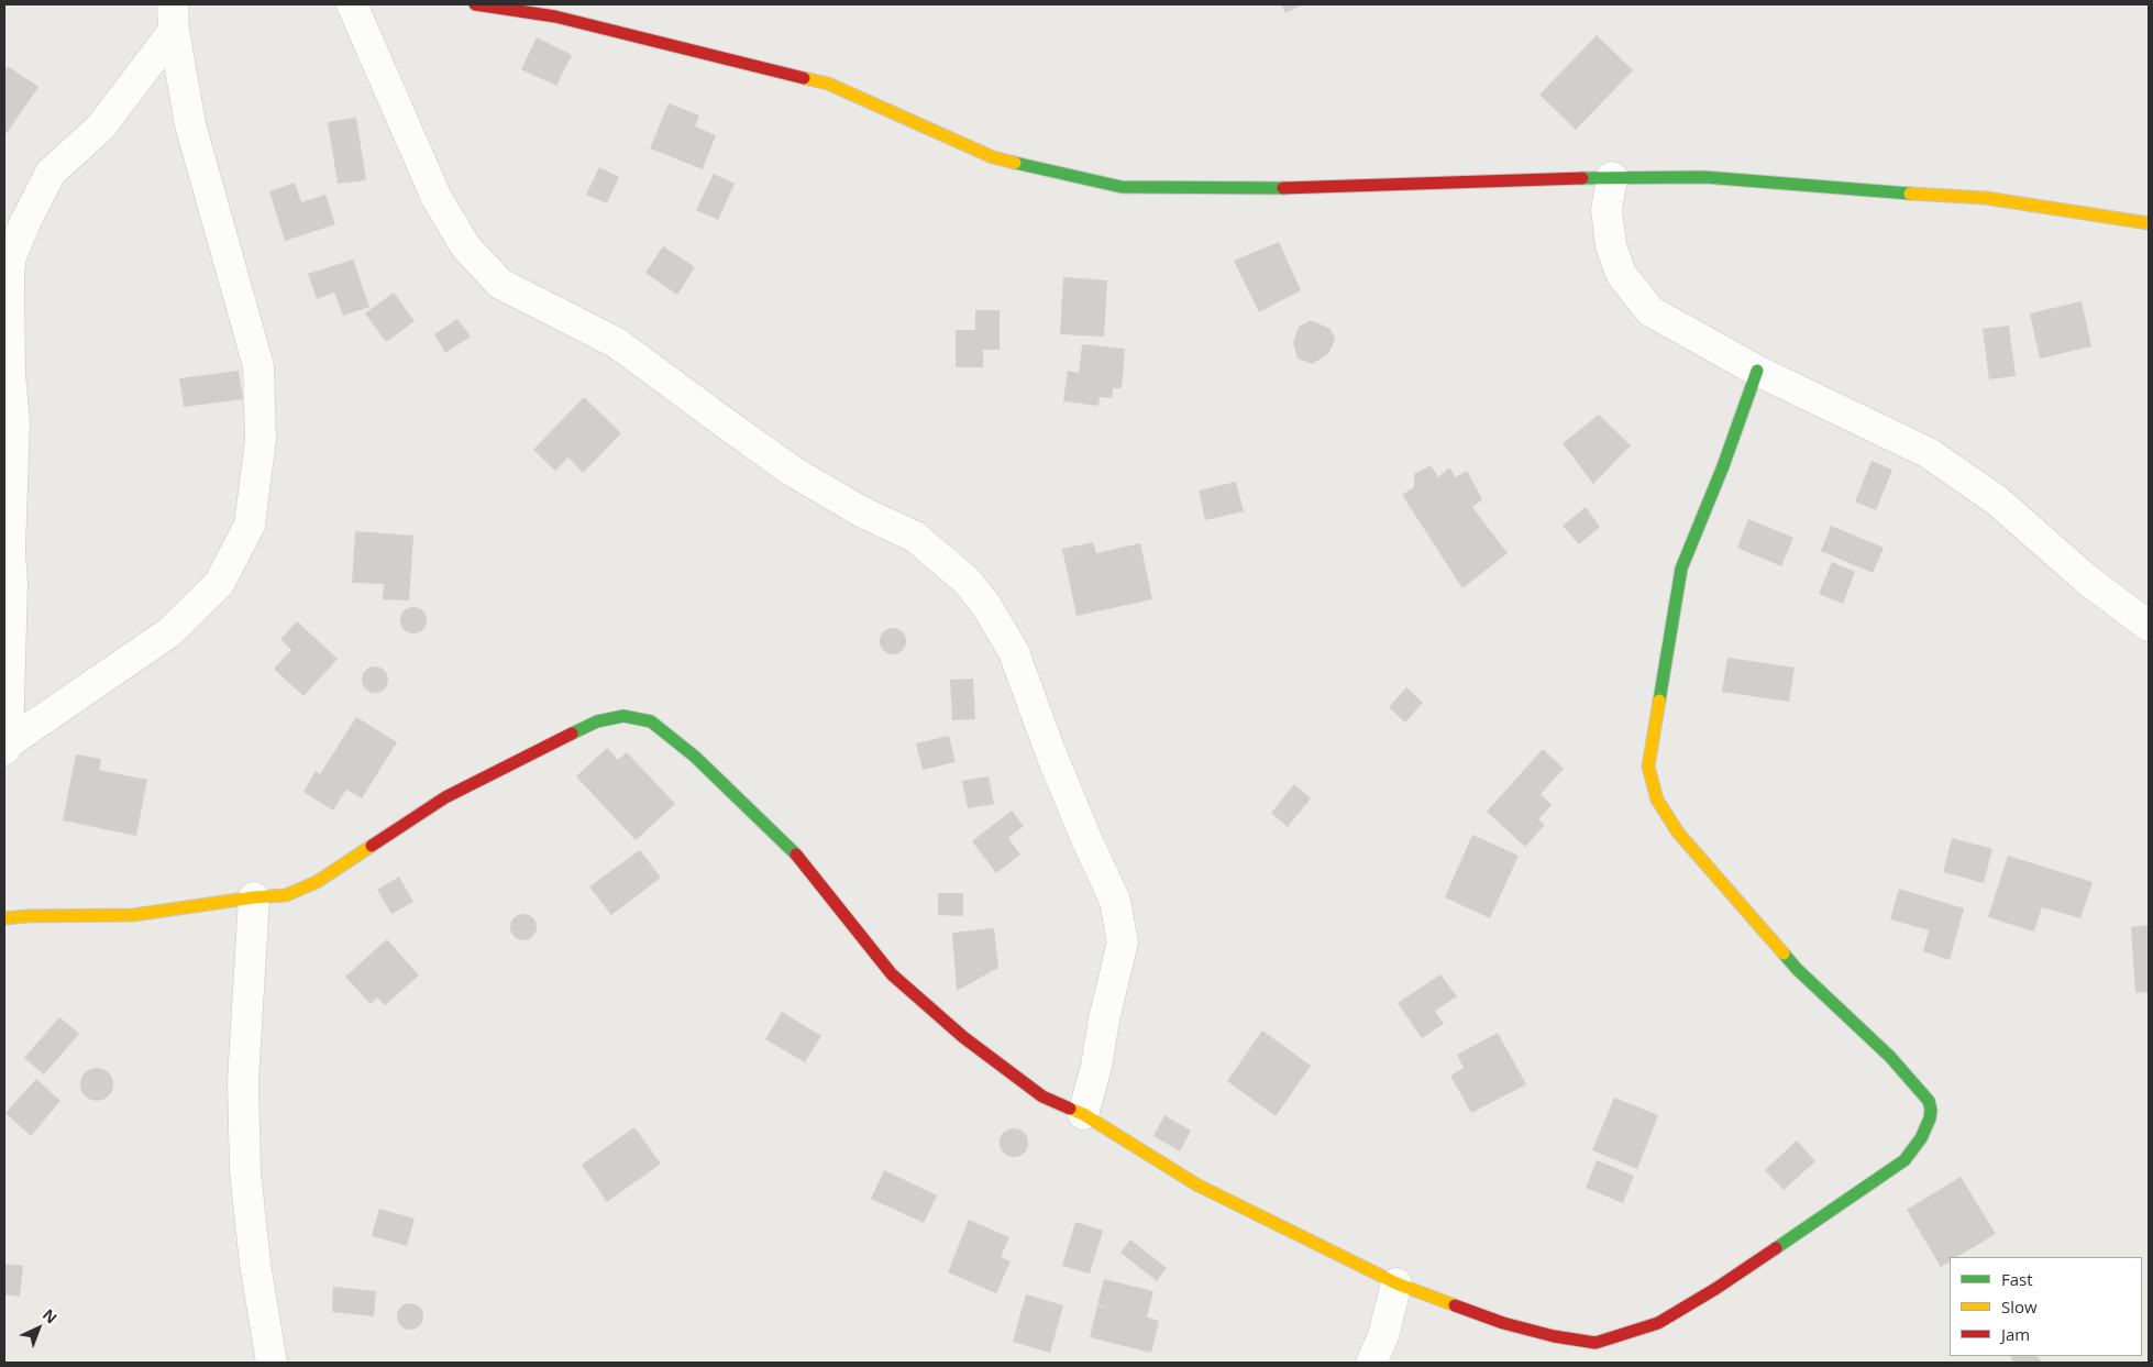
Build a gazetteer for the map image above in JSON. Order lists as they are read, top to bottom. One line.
{"legend":["Fast","Slow","Jam"],"north":"top right"}
